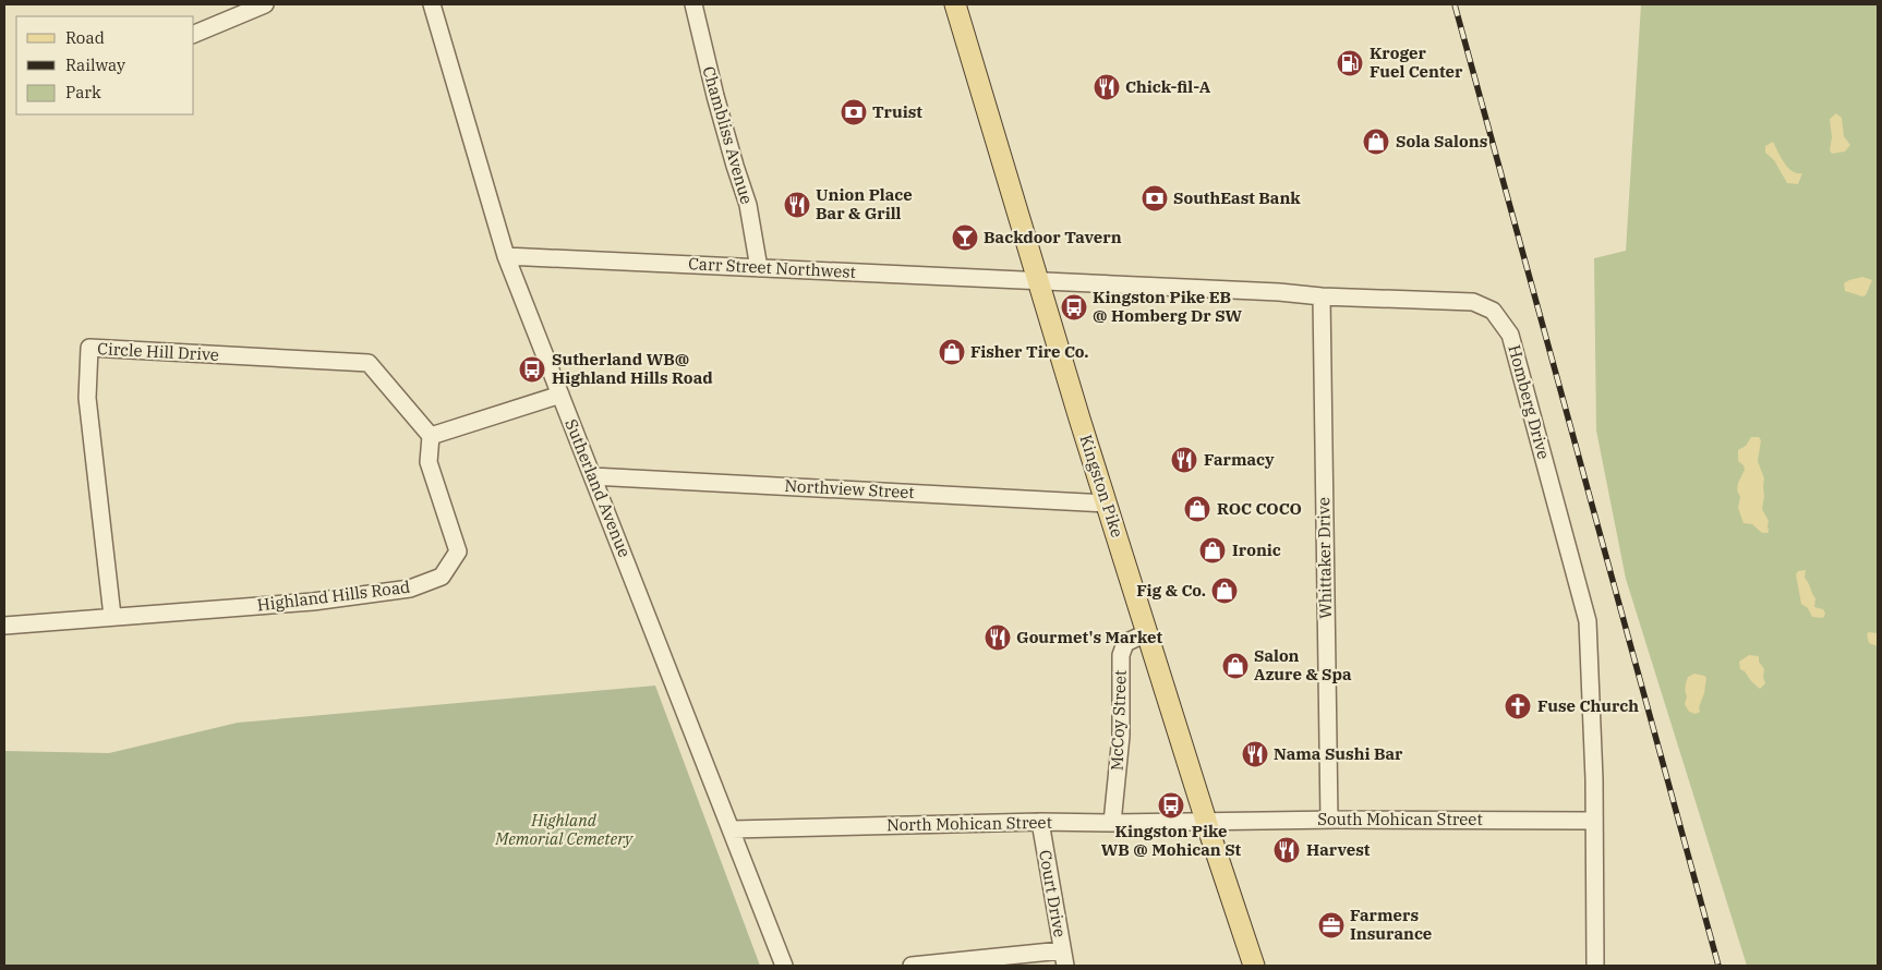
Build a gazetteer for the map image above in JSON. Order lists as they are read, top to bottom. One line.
{"streets":{"main road":["Kingston Pike"],"street":["Chambliss Avenue","Carr Street Northwest","Circle Hill Drive","Homberg Drive","Sutherland Avenue","Northview Street","Whittaker Drive","Highland Hills Road","McCoy Street","South Mohican Street","North Mohican Street","Court Drive"]},"crossings":[["Chambliss Avenue","Carr Street Northwest"],["Carr Street Northwest","Homberg Drive"],["Carr Street Northwest","Kingston Pike"],["Carr Street Northwest","Sutherland Avenue"],["Circle Hill Drive","Highland Hills Road"],["Homberg Drive","Kingston Pike"],["Homberg Drive","Whittaker Drive"],["Homberg Drive","South Mohican Street"],["Kingston Pike","Northview Street"],["Kingston Pike","McCoy Street"],["Kingston Pike","South Mohican Street"],["Kingston Pike","North Mohican Street"],["Sutherland Avenue","Northview Street"],["Sutherland Avenue","North Mohican Street"],["Whittaker Drive","South Mohican Street"],["McCoy Street","North Mohican Street"],["South Mohican Street","North Mohican Street"],["North Mohican Street","Court Drive"]],"parks":["Highland Memorial Cemetery"],"places":{"fuel station":["Kroger Fuel Center"],"restaurant":["Chick-fil-A","Union Place Bar & Grill","Farmacy","Gourmet's Market","Nama Sushi Bar","Harvest"],"bank":["Truist","SouthEast Bank"],"shop":["Sola Salons","Fisher Tire Co.","ROC COCO","Ironic","Fig & Co.","Salon Azure & Spa"],"bar":["Backdoor Tavern"],"bus stop":["Kingston Pike EB @ Homberg Dr SW","Sutherland WB@ Highland Hills Road","Kingston Pike WB @ Mohican St"],"church":["Fuse Church"],"office":["Farmers Insurance"]},"legend":["Road","Railway","Park"]}
